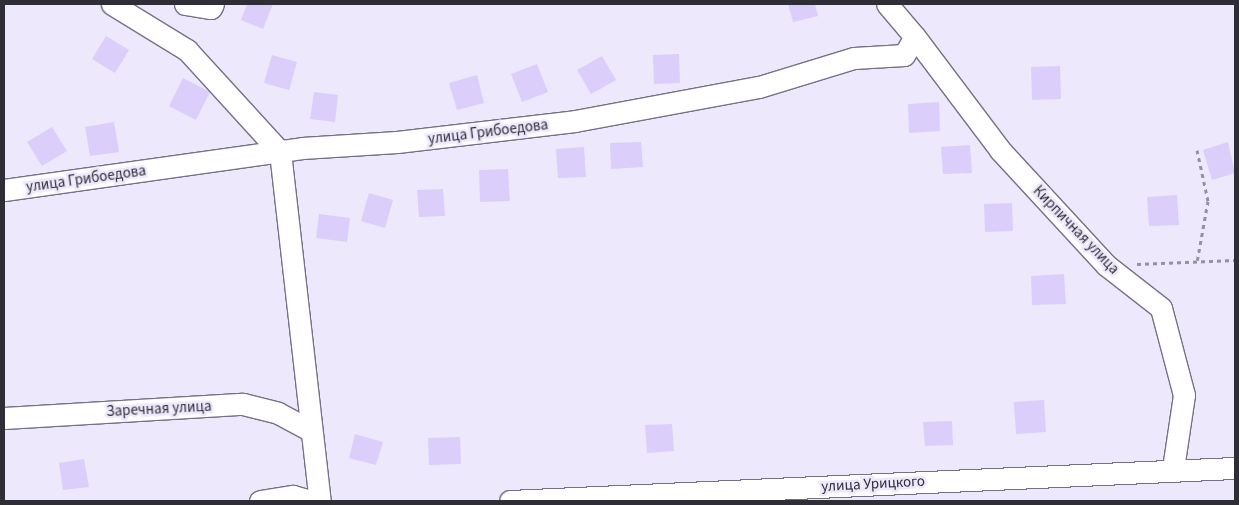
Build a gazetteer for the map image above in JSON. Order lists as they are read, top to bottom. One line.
{"streets":{"street":["улица Грибоедова","Кирпичная улица","Заречная улица","улица Урицкого"]},"crossings":[["улица Грибоедова","Кирпичная улица"],["Кирпичная улица","улица Урицкого"]]}
